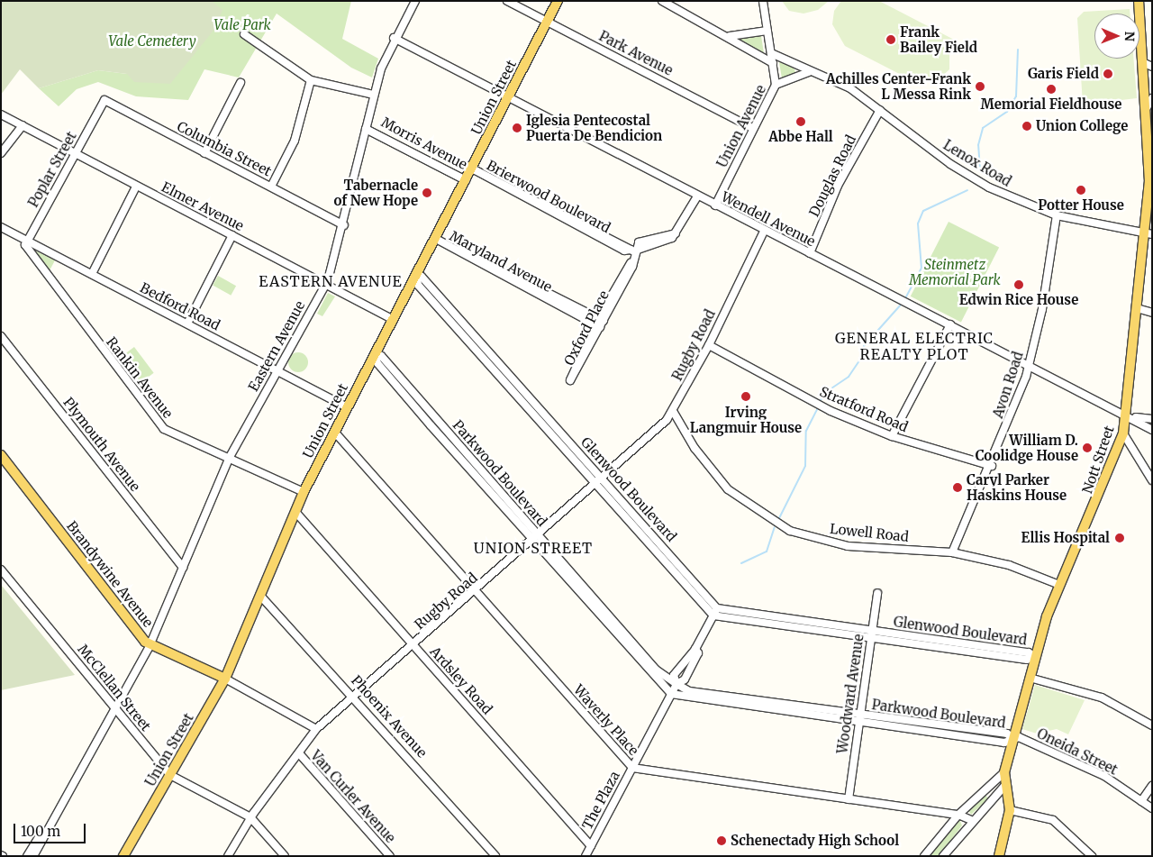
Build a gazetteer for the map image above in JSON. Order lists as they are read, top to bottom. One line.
{"streets":{"main road":["Union Street","Nott Street","Brandywine Avenue"],"street":["Park Avenue","Union Avenue","Morris Avenue","Columbia Street","Lenox Road","Poplar Street","Douglas Road","Brierwood Boulevard","Elmer Avenue","Wendell Avenue","Maryland Avenue","Bedford Road","Oxford Place","Rugby Road","Eastern Avenue","Rankin Avenue","Avon Road","Stratford Road","Plymouth Avenue","Parkwood Boulevard","Glenwood Boulevard","Lowell Road","Ardsley Road","McClellan Street","Woodward Avenue","Phoenix Avenue","Waverly Place","Oneida Street","Van Curler Avenue","The Plaza"]},"crossings":[["Park Avenue","Union Street"],["Park Avenue","Union Avenue"],["Union Street","Morris Avenue"],["Union Street","Brierwood Boulevard"],["Union Street","Elmer Avenue"],["Union Street","Wendell Avenue"],["Union Street","Maryland Avenue"],["Union Street","Bedford Road"],["Union Street","Rankin Avenue"],["Union Street","Parkwood Boulevard"],["Union Street","Glenwood Boulevard"],["Union Street","Brandywine Avenue"],["Union Street","Ardsley Road"],["Union Street","McClellan Street"],["Union Street","Phoenix Avenue"],["Union Street","Waverly Place"],["Union Avenue","Lenox Road"],["Union Avenue","Wendell Avenue"],["Morris Avenue","Eastern Avenue"],["Columbia Street","Poplar Street"],["Columbia Street","Eastern Avenue"],["Lenox Road","Douglas Road"],["Lenox Road","Avon Road"],["Lenox Road","Nott Street"],["Poplar Street","Elmer Avenue"],["Poplar Street","Bedford Road"],["Poplar Street","Rankin Avenue"],["Douglas Road","Wendell Avenue"],["Brierwood Boulevard","Oxford Place"],["Elmer Avenue","Eastern Avenue"],["Wendell Avenue","Oxford Place"],["Wendell Avenue","Rugby Road"],["Wendell Avenue","Eastern Avenue"],["Wendell Avenue","Avon Road"],["Wendell Avenue","Nott Street"],["Maryland Avenue","Oxford Place"],["Bedford Road","Eastern Avenue"],["Bedford Road","Rankin Avenue"],["Rugby Road","Stratford Road"],["Rugby Road","Parkwood Boulevard"],["Rugby Road","Glenwood Boulevard"],["Rugby Road","Lowell Road"],["Rugby Road","Brandywine Avenue"],["Rugby Road","Ardsley Road"],["Rugby Road","McClellan Street"],["Rugby Road","Phoenix Avenue"],["Rugby Road","Waverly Place"],["Rugby Road","Van Curler Avenue"],["Eastern Avenue","Rankin Avenue"],["Eastern Avenue","Plymouth Avenue"],["Eastern Avenue","Brandywine Avenue"],["Eastern Avenue","McClellan Street"],["Avon Road","Stratford Road"],["Avon Road","Lowell Road"],["Nott Street","Parkwood Boulevard"],["Nott Street","Glenwood Boulevard"],["Nott Street","Lowell Road"],["Nott Street","Oneida Street"],["Parkwood Boulevard","Woodward Avenue"],["Parkwood Boulevard","Oneida Street"],["Parkwood Boulevard","The Plaza"],["Glenwood Boulevard","Woodward Avenue"],["Glenwood Boulevard","The Plaza"],["Ardsley Road","The Plaza"],["Woodward Avenue","Waverly Place"],["Waverly Place","The Plaza"]],"districts":["EASTERN AVENUE","GENERAL ELECTRIC REALTY PLOT","UNION STREET"],"parks":["Vale Park","Vale Cemetery","Steinmetz Memorial Park"],"places":["Frank Bailey Field","Garis Field","Achilles Center-Frank L Messa Rink","Memorial Fieldhouse","Abbe Hall","Union College","Iglesia Pentecostal Puerta De Bendicion","Potter House","Tabernacle of New Hope","Edwin Rice House","Irving Langmuir House","William D. Coolidge House","Caryl Parker Haskins House","Ellis Hospital","Schenectady High School"],"scale_bar":"100 m","north":"right"}
